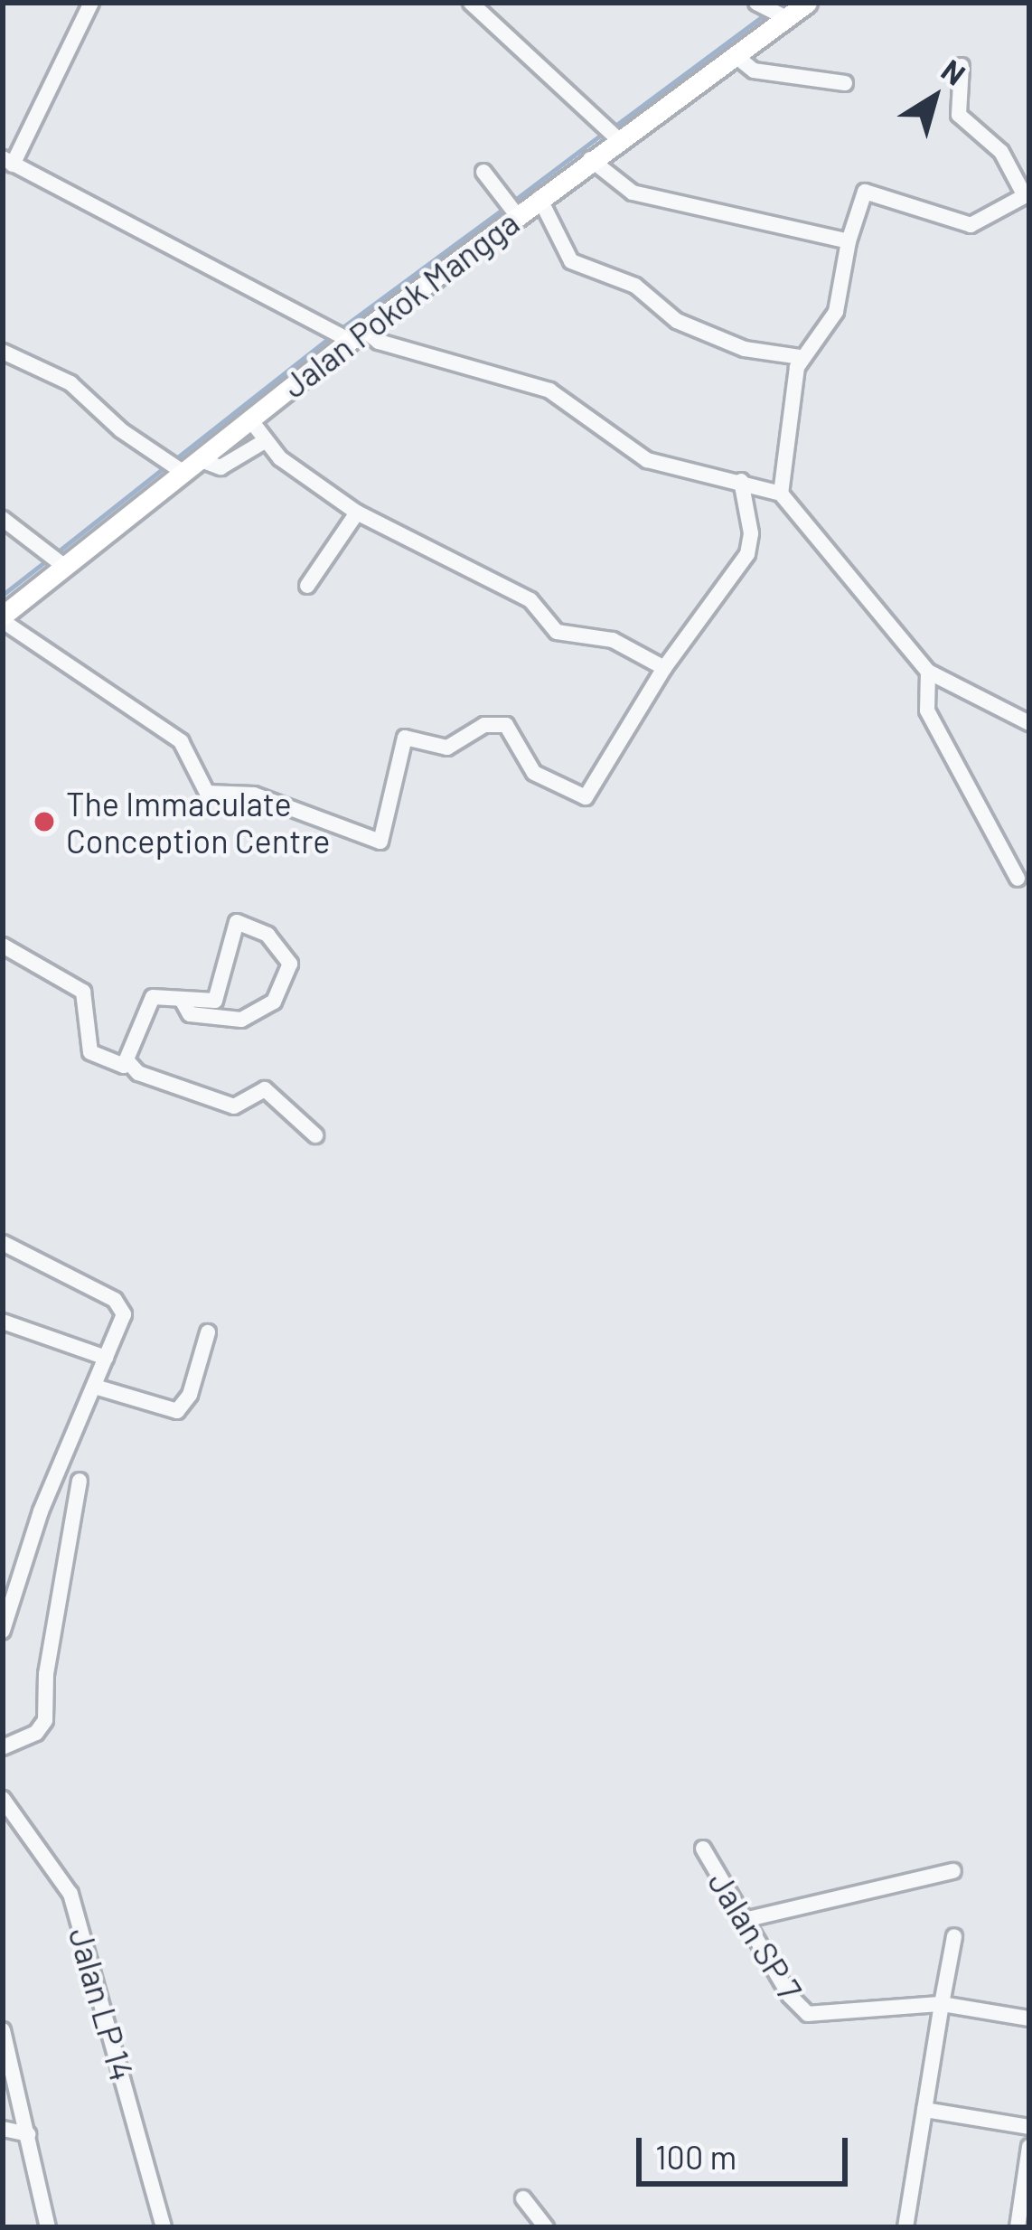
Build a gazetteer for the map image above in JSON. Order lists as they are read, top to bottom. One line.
{"streets":{"main road":["Jalan Pokok Mangga"],"street":["Jalan SP 7","Jalan LP 14"]},"places":["The Immaculate Conception Centre"],"scale_bar":"100 m","north":"top right"}
